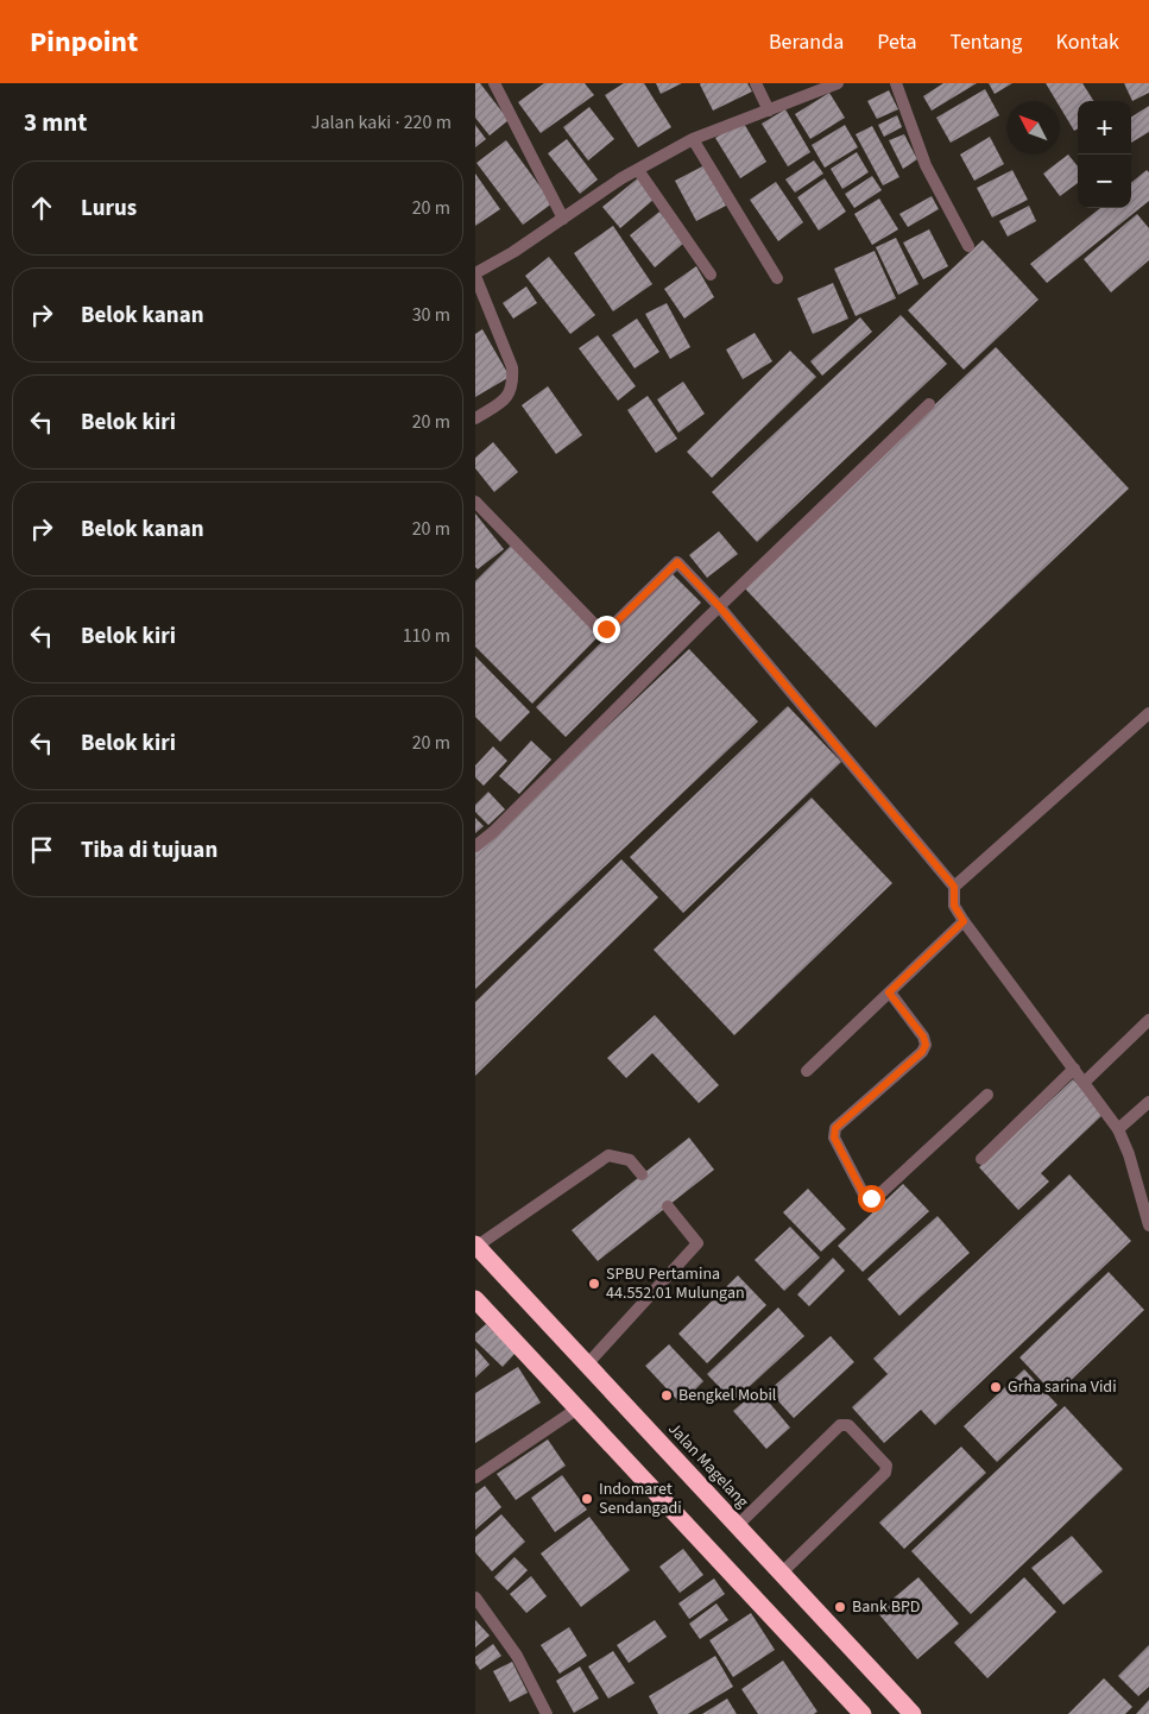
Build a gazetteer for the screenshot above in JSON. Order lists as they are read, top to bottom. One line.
{"streets":{"highway":["Jalan Magelang"]},"places":["SPBU Pertamina 44.552.01 Mulungan","Grha sarina Vidi","Bengkel Mobil","Indomaret Sendangadi","Bank BPD"],"north":"top left","page":{"header":"Pinpoint","nav":["Beranda","Peta","Tentang","Kontak"],"heading":["3 mnt","Jalan kaki · 220 m"],"map_buttons":["+","−"],"list":[["Lurus","20 m"],["Belok kanan","30 m"],["Belok kiri","20 m"],["Belok kanan","20 m"],["Belok kiri","110 m"],["Belok kiri","20 m"],"Tiba di tujuan"]}}
